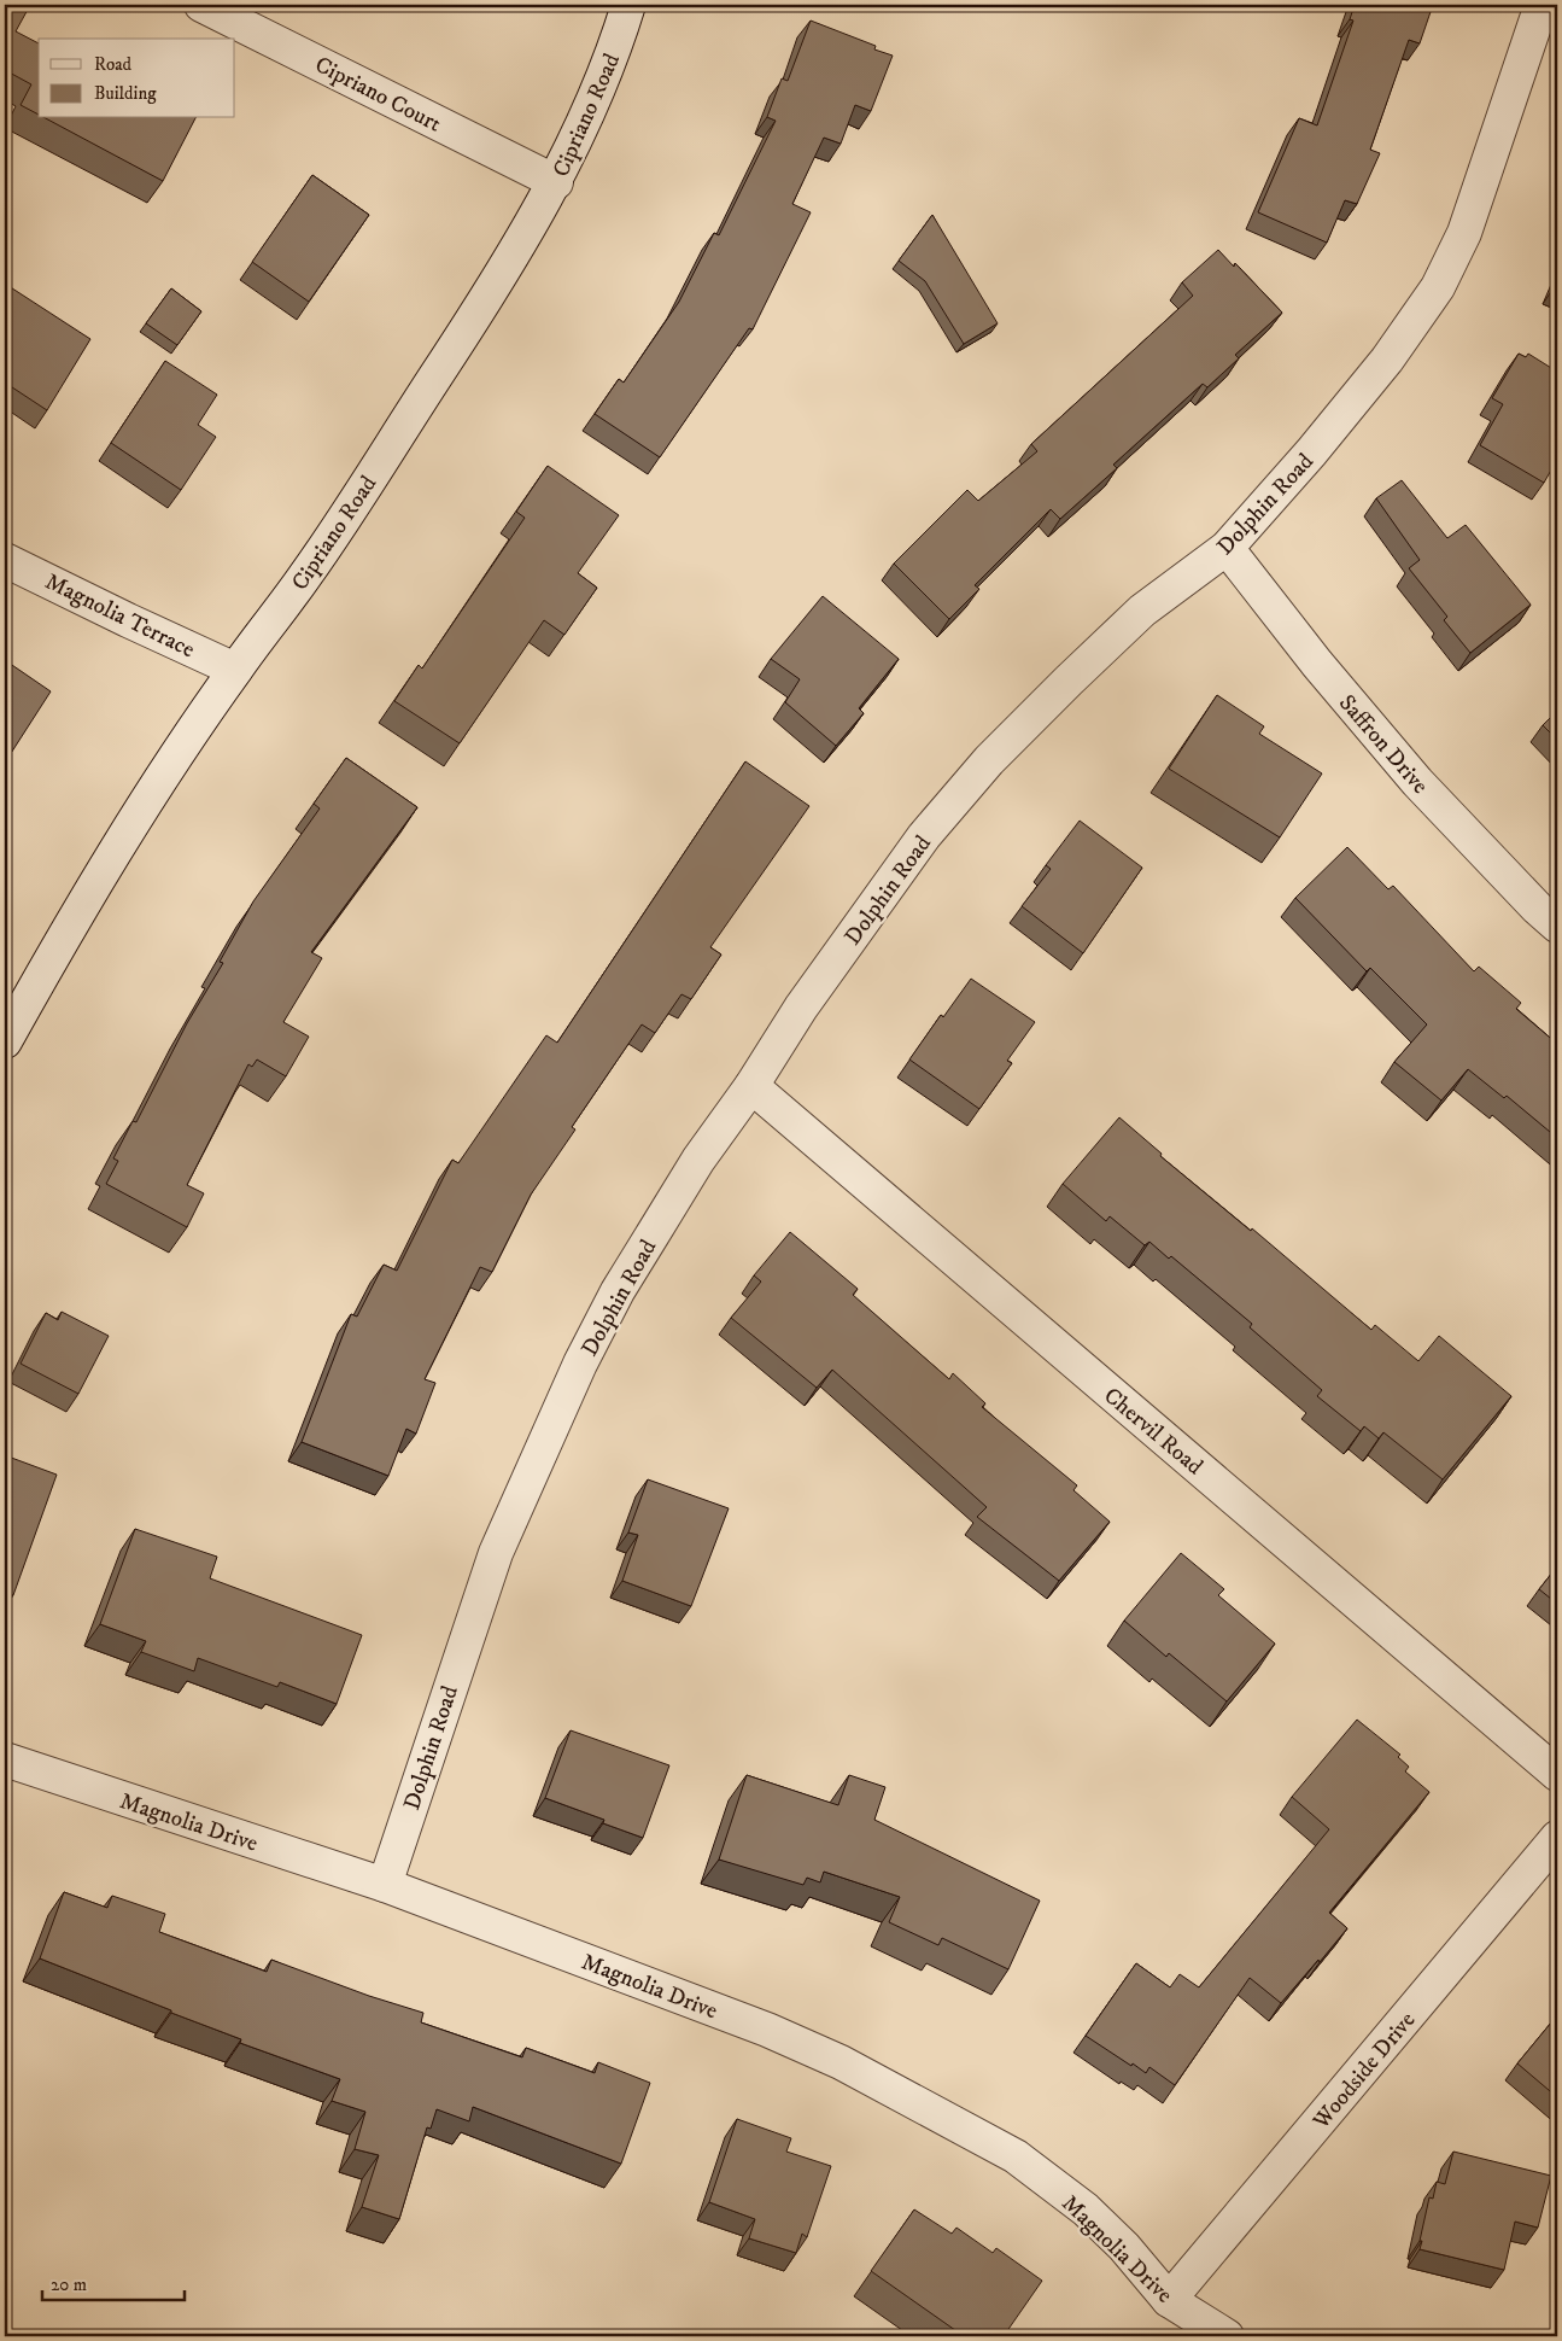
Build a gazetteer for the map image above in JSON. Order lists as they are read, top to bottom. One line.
{"streets":{"street":["Cipriano Court","Cipriano Road","Dolphin Road","Magnolia Terrace","Saffron Drive","Chervil Road","Magnolia Drive","Woodside Drive"]},"crossings":[["Cipriano Court","Cipriano Road"],["Cipriano Road","Magnolia Terrace"],["Dolphin Road","Saffron Drive"],["Dolphin Road","Chervil Road"],["Dolphin Road","Magnolia Drive"],["Magnolia Drive","Woodside Drive"]],"legend":["Road","Building"],"scale_bar":"20 m"}
